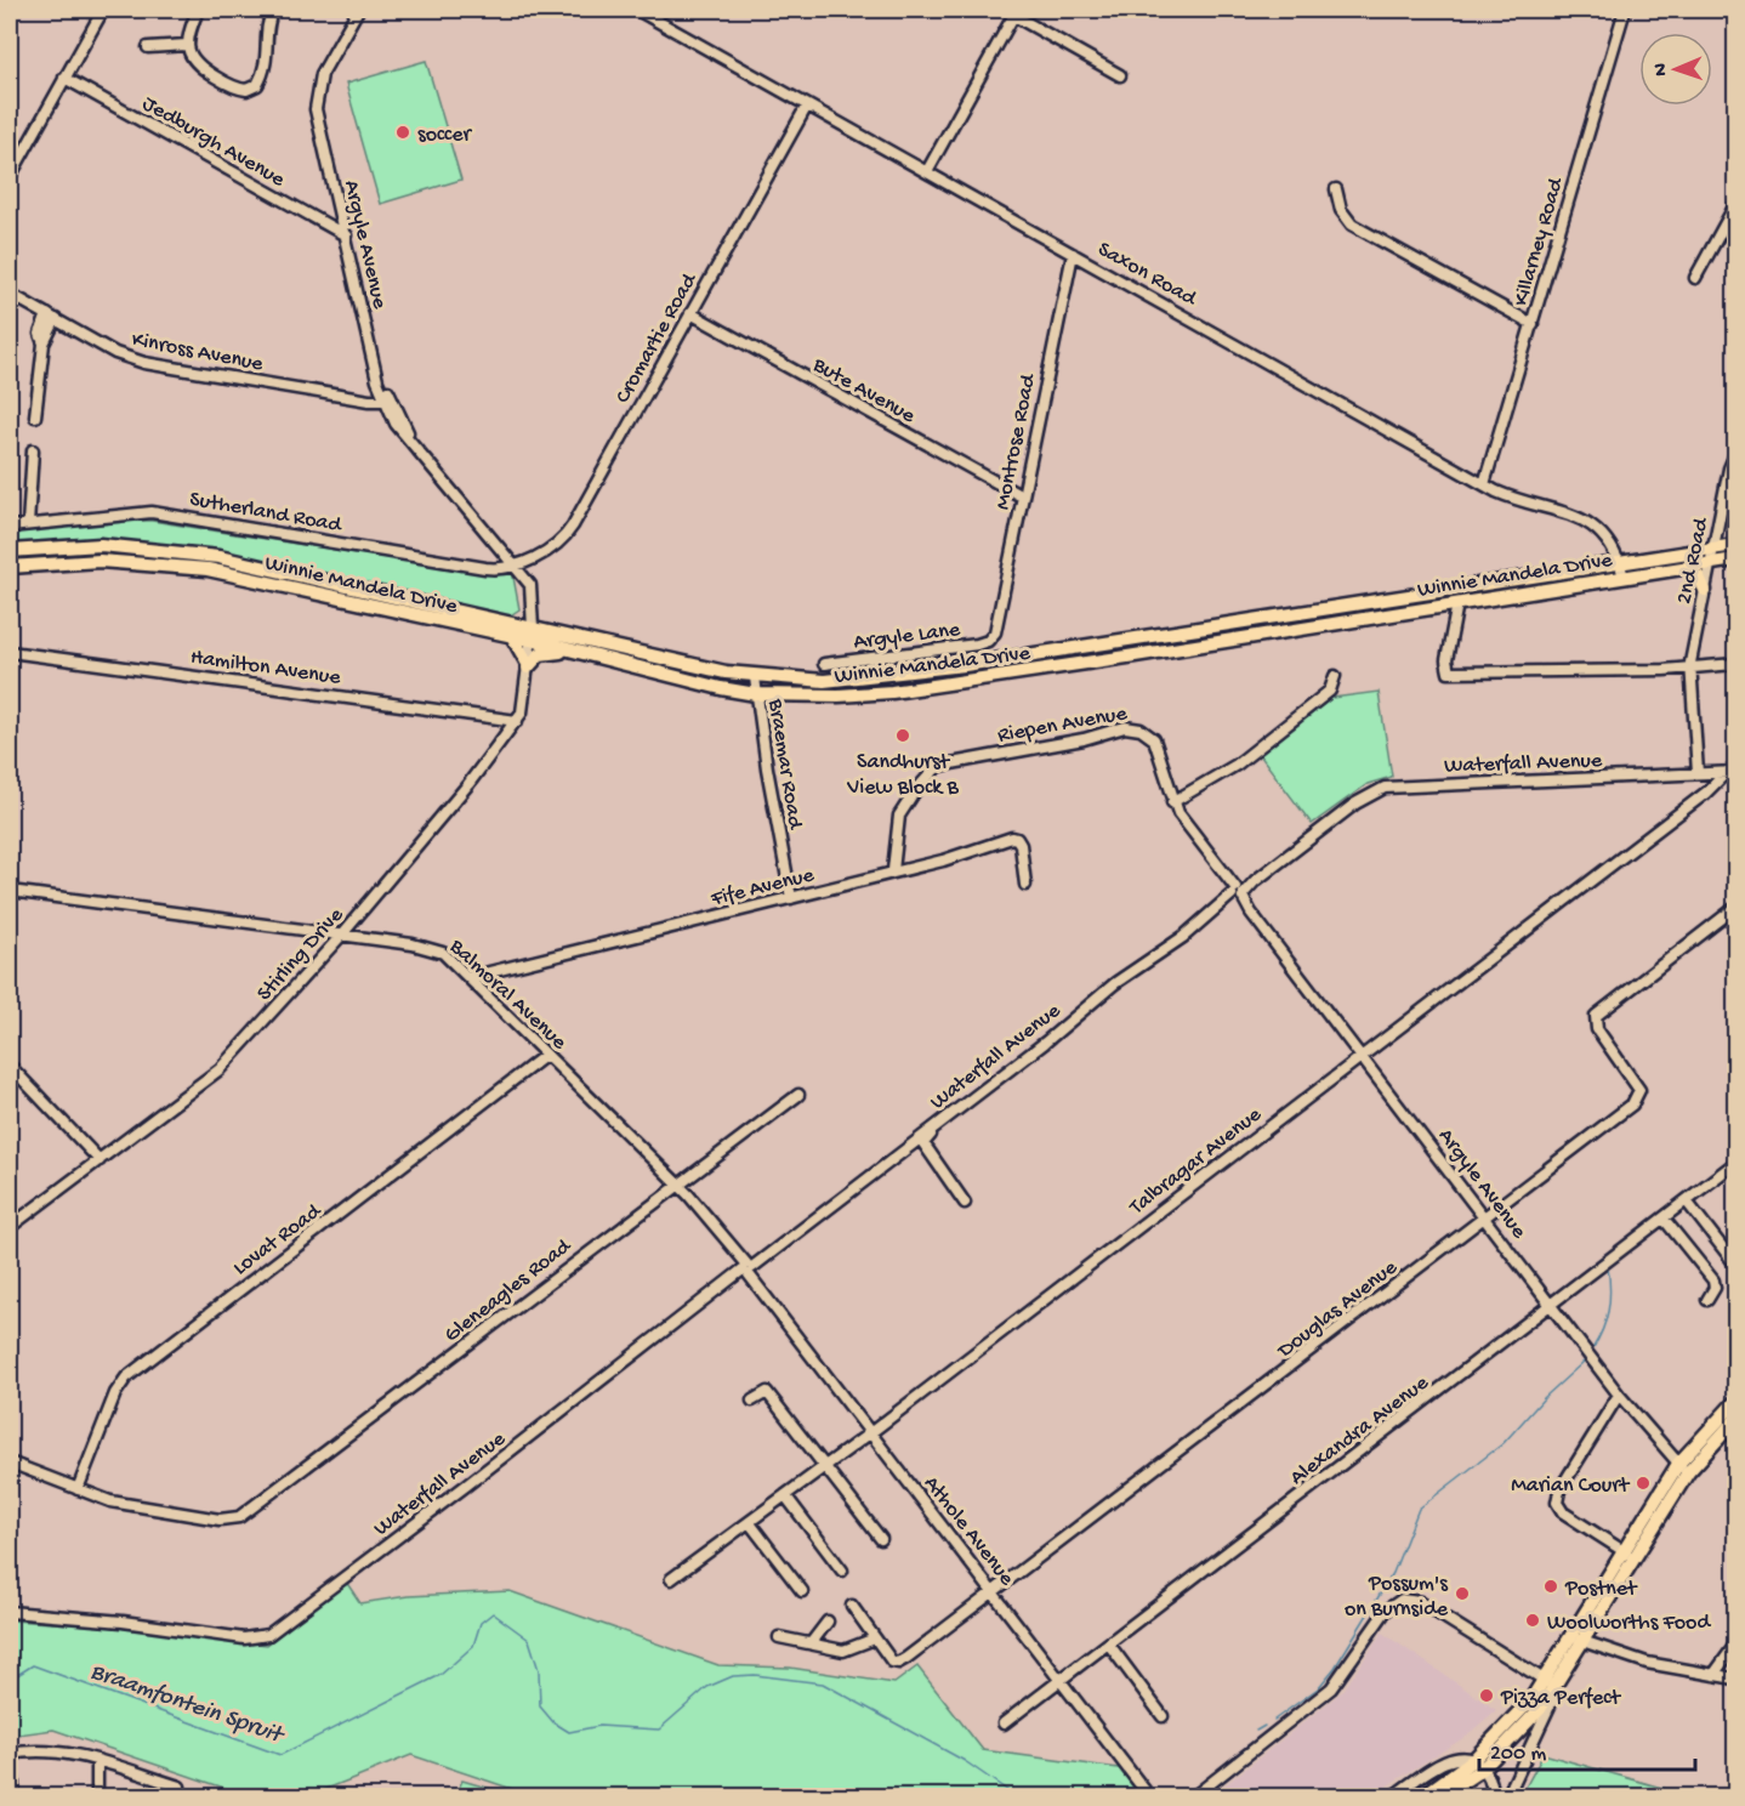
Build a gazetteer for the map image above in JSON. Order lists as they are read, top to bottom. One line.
{"streets":{"main road":["Winnie Mandela Drive"],"street":["Jedburgh Avenue","Killarney Road","Argyle Avenue","Saxon Road","Cromartie Road","Kinross Avenue","Bute Avenue","Montrose Road","Sutherland Road","2nd Road","Argyle Lane","Hamilton Avenue","Riepen Avenue","Waterfall Avenue","Braemar Road","Fife Avenue","Stirling Drive","Balmoral Avenue","Talbragar Avenue","Lovat Road","Gleneagles Road","Douglas Avenue","Alexandra Avenue","Athole Avenue"]},"crossings":[["Jedburgh Avenue","Argyle Avenue"],["Killarney Road","Saxon Road"],["Argyle Avenue","Cromartie Road"],["Argyle Avenue","Kinross Avenue"],["Argyle Avenue","Sutherland Road"],["Argyle Avenue","Winnie Mandela Drive"],["Argyle Avenue","Riepen Avenue"],["Argyle Avenue","Waterfall Avenue"],["Argyle Avenue","Stirling Drive"],["Argyle Avenue","Talbragar Avenue"],["Argyle Avenue","Douglas Avenue"],["Argyle Avenue","Alexandra Avenue"],["Saxon Road","Cromartie Road"],["Saxon Road","Montrose Road"],["Saxon Road","Winnie Mandela Drive"],["Cromartie Road","Bute Avenue"],["Cromartie Road","Sutherland Road"],["Bute Avenue","Montrose Road"],["Montrose Road","Argyle Lane"],["2nd Road","Winnie Mandela Drive"],["2nd Road","Waterfall Avenue"],["Winnie Mandela Drive","Braemar Road"],["Winnie Mandela Drive","Stirling Drive"],["Hamilton Avenue","Stirling Drive"],["Riepen Avenue","Waterfall Avenue"],["Riepen Avenue","Fife Avenue"],["Waterfall Avenue","Talbragar Avenue"],["Waterfall Avenue","Athole Avenue"],["Braemar Road","Fife Avenue"],["Fife Avenue","Balmoral Avenue"],["Stirling Drive","Balmoral Avenue"],["Balmoral Avenue","Lovat Road"],["Balmoral Avenue","Gleneagles Road"],["Balmoral Avenue","Athole Avenue"],["Talbragar Avenue","Athole Avenue"],["Lovat Road","Gleneagles Road"],["Gleneagles Road","Athole Avenue"],["Douglas Avenue","Athole Avenue"],["Alexandra Avenue","Athole Avenue"]],"water":["Braamfontein Spruit"],"places":["soccer","Sandhurst View Block B","Marian Court","Postnet","Possum's on Burnside","Woolworths Food","Pizza Perfect"],"scale_bar":"200 m","north":"left"}
